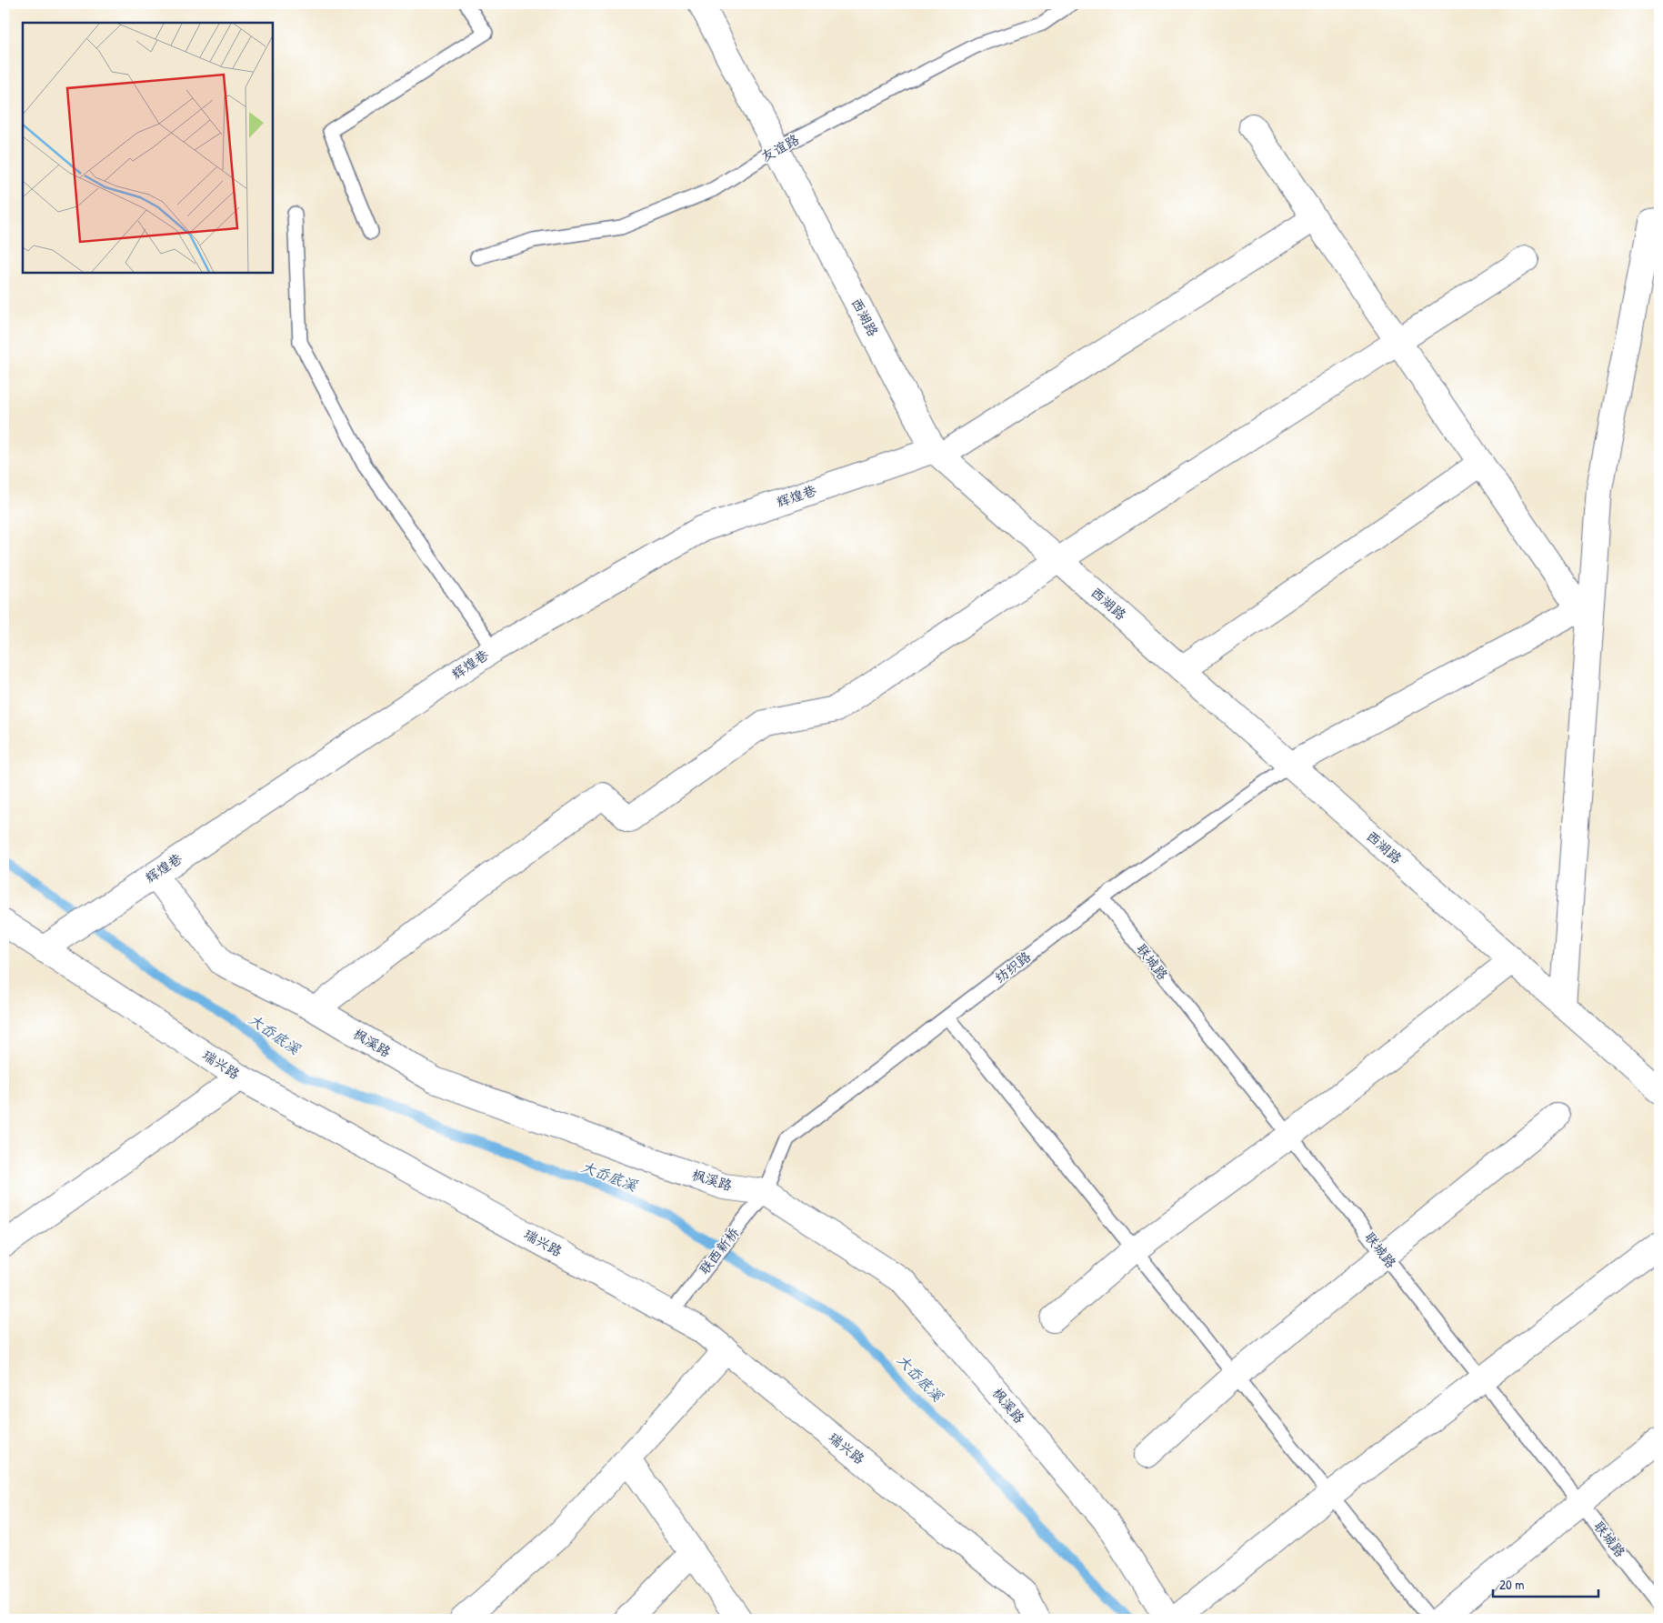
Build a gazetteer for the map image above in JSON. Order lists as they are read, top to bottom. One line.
{"streets":{"street":["西湖路","辉煌巷","枫溪路","瑞兴路"],"lane":["友谊路","联城路","纺织路","联西新桥"]},"crossings":[["友谊路","西湖路"],["西湖路","辉煌巷"],["西湖路","纺织路"],["辉煌巷","枫溪路"],["辉煌巷","瑞兴路"],["联城路","纺织路"],["纺织路","枫溪路"],["纺织路","联西新桥"],["枫溪路","联西新桥"],["瑞兴路","联西新桥"]],"water":["大岙底溪"],"scale_bar":"20 m"}
